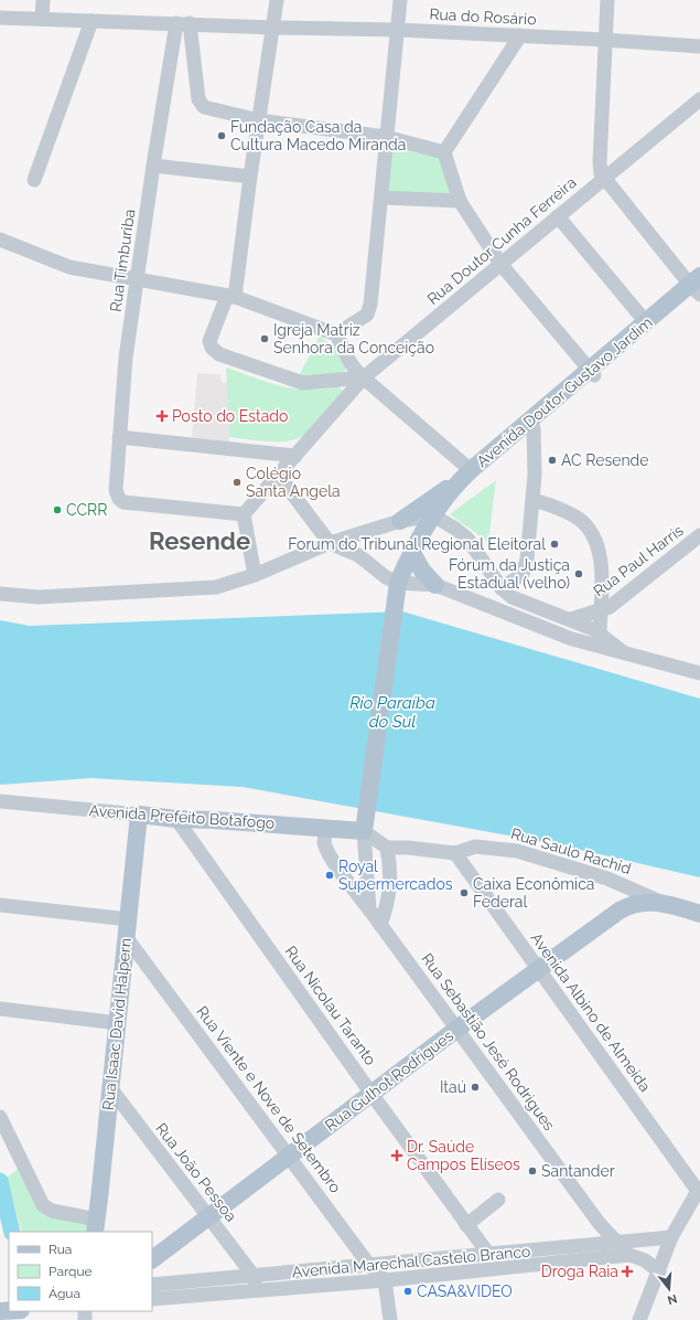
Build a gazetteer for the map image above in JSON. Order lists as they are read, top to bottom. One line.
{"streets":{"main road":["Avenida Doutor Gustavo Jardim","Avenida Prefeito Botafogo","Rua Isaac David Halpern","Rua Gulhot Rodrigues"],"street":["Rua do Rosário","Rua Doutor Cunha Ferreira","Rua Timburiba","Rua Paul Harris","Rua Saulo Rachid","Rua Nicolau Taranto","Avenida Albino de Almeida","Rua Sebastião Jesé Rodrigues","Rua Viente e Nove de Setembro","Rua João Pessoa","Avenida Marechal Castelo Branco"]},"crossings":[["Rua do Rosário","Rua Timburiba"],["Rua Doutor Cunha Ferreira","Rua Timburiba"],["Avenida Doutor Gustavo Jardim","Avenida Prefeito Botafogo"],["Avenida Prefeito Botafogo","Rua Nicolau Taranto"],["Avenida Prefeito Botafogo","Rua Isaac David Halpern"],["Avenida Prefeito Botafogo","Rua Sebastião Jesé Rodrigues"],["Rua Saulo Rachid","Avenida Albino de Almeida"],["Rua Saulo Rachid","Rua Gulhot Rodrigues"],["Rua Nicolau Taranto","Rua Gulhot Rodrigues"],["Rua Nicolau Taranto","Avenida Marechal Castelo Branco"],["Avenida Albino de Almeida","Rua Gulhot Rodrigues"],["Rua Isaac David Halpern","Rua Viente e Nove de Setembro"],["Rua Isaac David Halpern","Rua João Pessoa"],["Rua Sebastião Jesé Rodrigues","Rua Gulhot Rodrigues"],["Rua Sebastião Jesé Rodrigues","Avenida Marechal Castelo Branco"],["Rua Gulhot Rodrigues","Rua Viente e Nove de Setembro"],["Rua Gulhot Rodrigues","Rua João Pessoa"],["Rua Viente e Nove de Setembro","Avenida Marechal Castelo Branco"],["Rua João Pessoa","Avenida Marechal Castelo Branco"]],"districts":["Resende"],"water":["Rio Paraíba do Sul"],"places":{"other":["Fundação Casa da Cultura Macedo Miranda","Igreja Matriz Senhora da Conceição","AC Resende","Colégio Santa Angela","CCRR","Forum do Tribunal Regional Eleitoral","Fórum da Justiça Estadual (velho)","Royal Supermercados","Caixa Econômica Federal","Itaú","Santander","CASA&VIDEO"],"health":["Posto do Estado","Dr. Saúde Campos Elíseos","Droga Raia"]},"legend":["Rua","Parque","Água"],"north":"bottom"}
